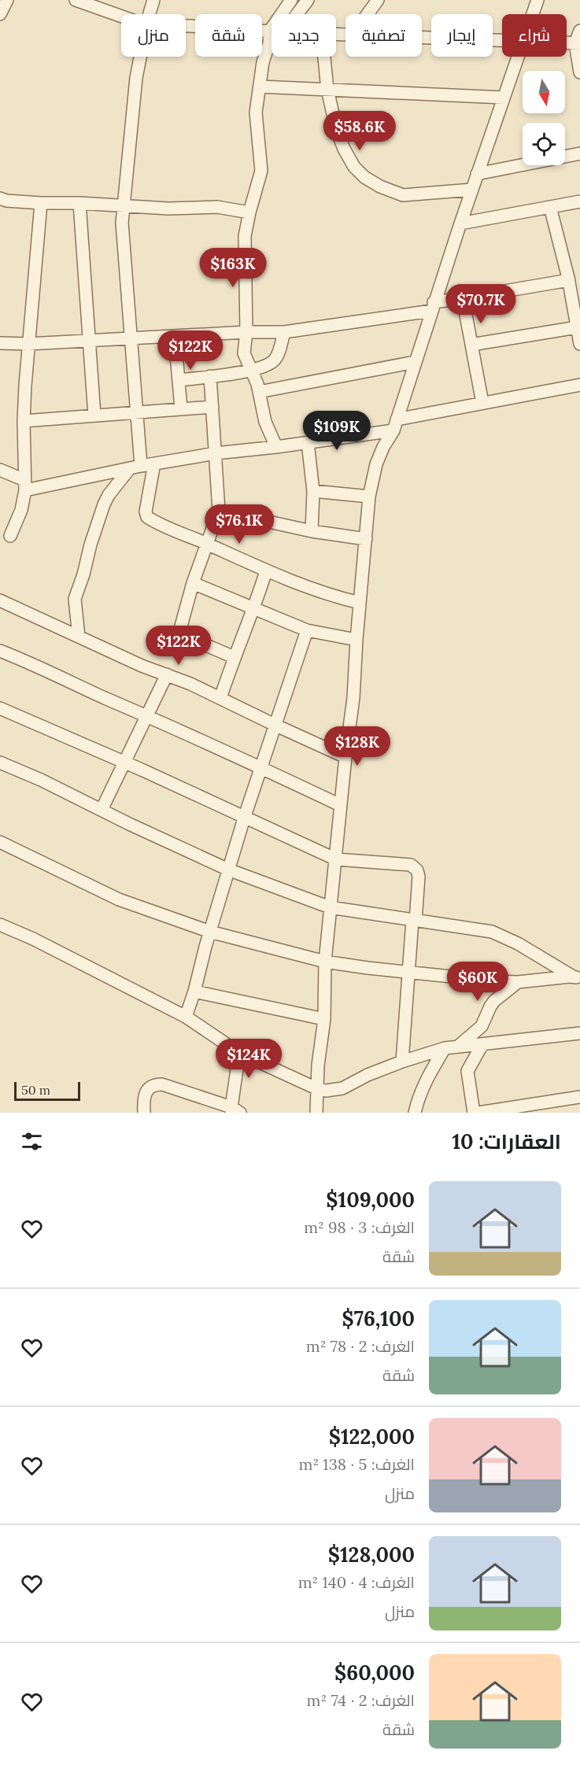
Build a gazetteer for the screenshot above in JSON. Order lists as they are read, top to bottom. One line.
{"scale_bar":"50 m","north":"bottom","page":{"chip":["شراء","إيجار","تصفية","جديد","شقة","منزل"],"price":["$58.6K","$163K","$70.7K","$122K","$109K","$76.1K","$122K","$128K","$60K","$124K"],"scale":"50 m","heading":"العقارات: 10","list":[{"name":"$109,000","note":"الغرف: 3 · 98 m² · شقة"},{"name":"$76,100","note":"الغرف: 2 · 78 m² · شقة"},{"name":"$122,000","note":"الغرف: 5 · 138 m² · منزل"},{"name":"$128,000","note":"الغرف: 4 · 140 m² · منزل"},{"name":"$60,000","note":"الغرف: 2 · 74 m² · شقة"}]}}
